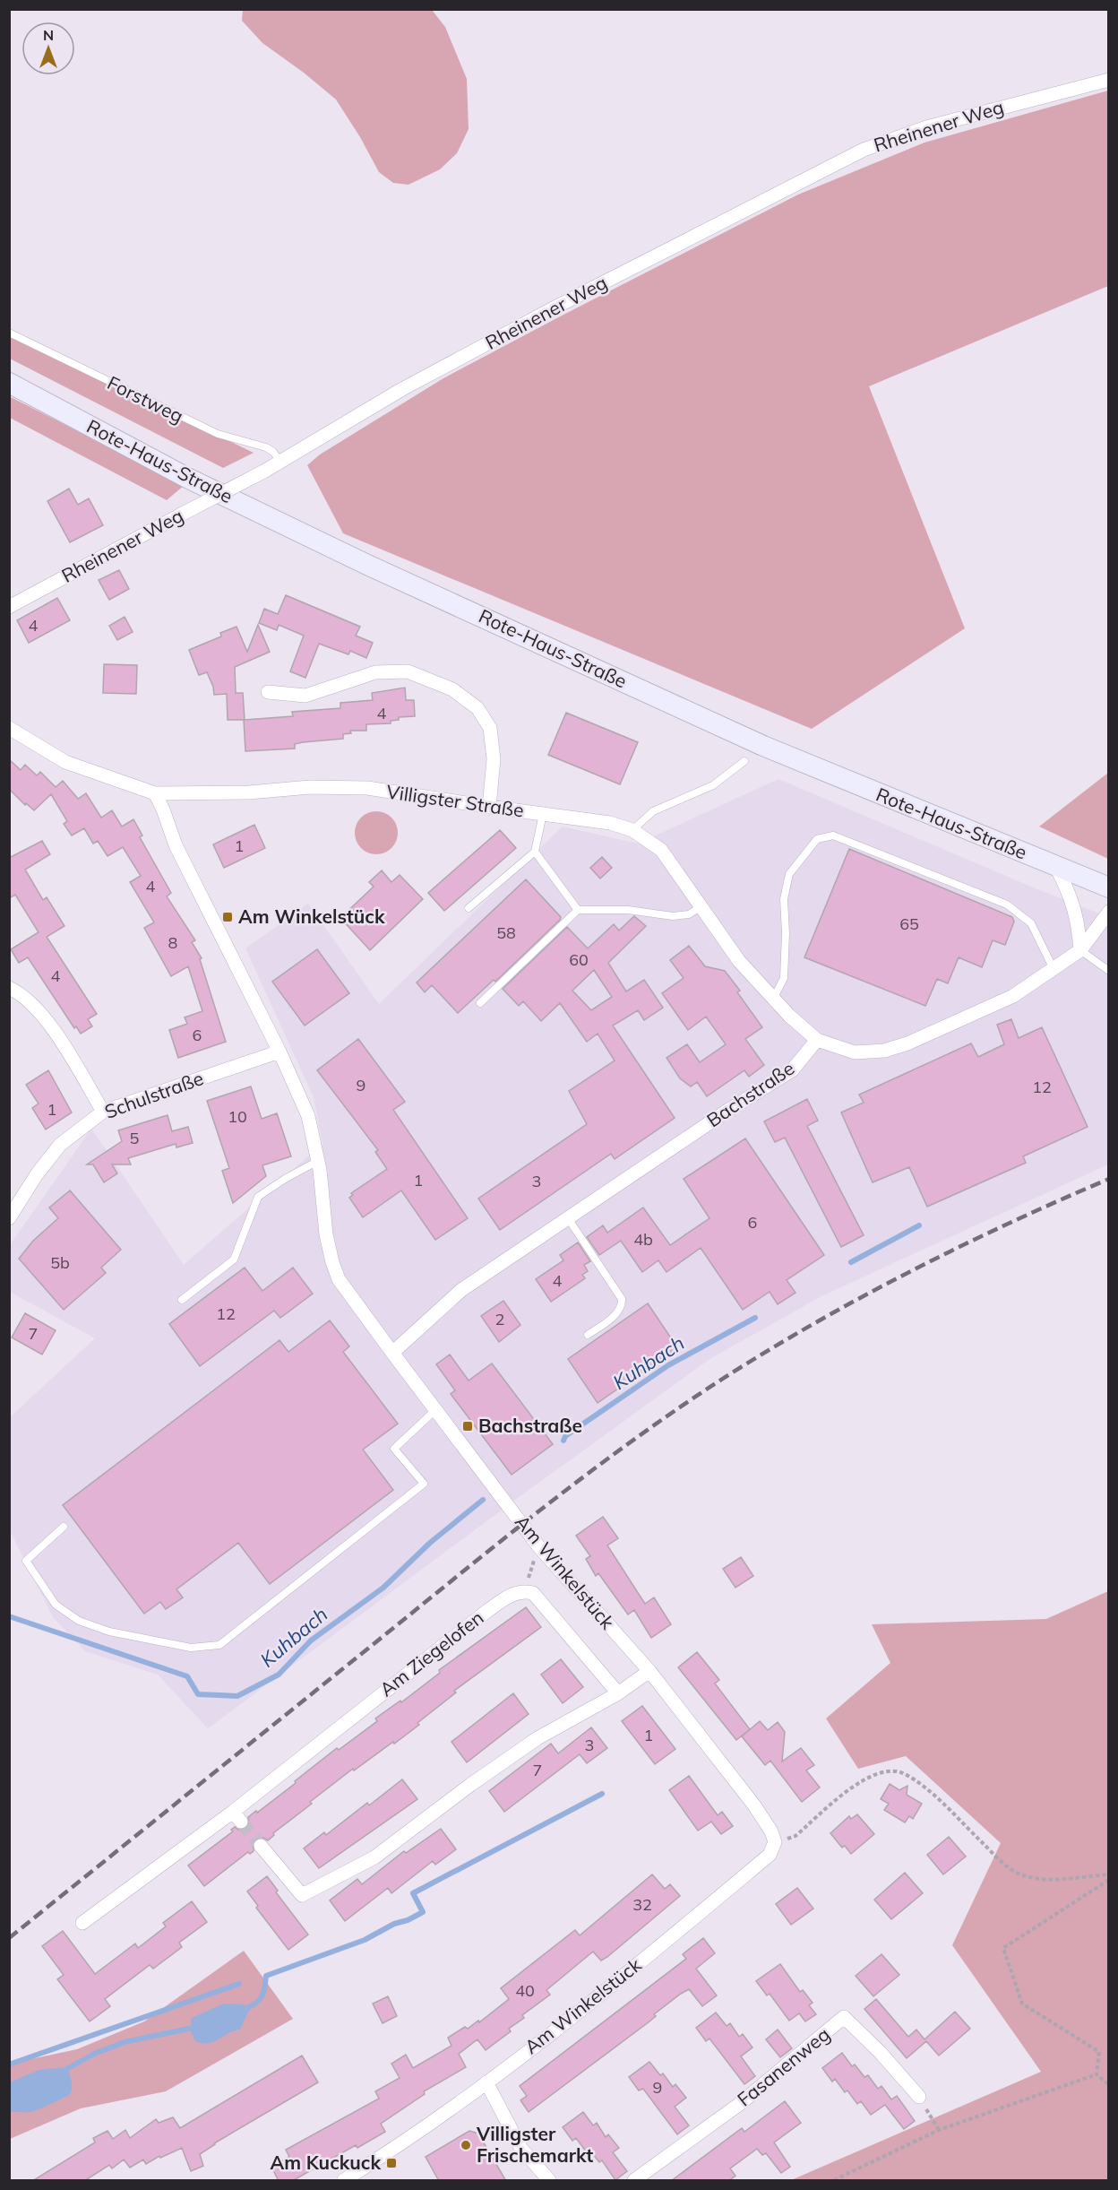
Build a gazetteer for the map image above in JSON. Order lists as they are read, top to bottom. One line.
{"streets":{"main road":["Rote-Haus-Straße"],"street":["Rheinener Weg","Villigster Straße","Bachstraße","Schulstraße","Am Winkelstück","Am Ziegelofen","Fasanenweg"],"lane":["Forstweg"]},"crossings":[["Rheinener Weg","Forstweg"],["Villigster Straße","Bachstraße"],["Villigster Straße","Am Winkelstück"],["Bachstraße","Am Winkelstück"],["Schulstraße","Am Winkelstück"]],"water":["Kuhbach"],"places":{"transit":["Am Winkelstück","Bachstraße","Am Kuckuck"],"other":["Villigster Frischemarkt"]},"house_numbers":["4","4","1","4","65","58","8","60","4","6","9","12","1","10","5","1","3","6","4b","5b","4","12","2","7","1","3","7","32","40","9"],"north":"top"}
